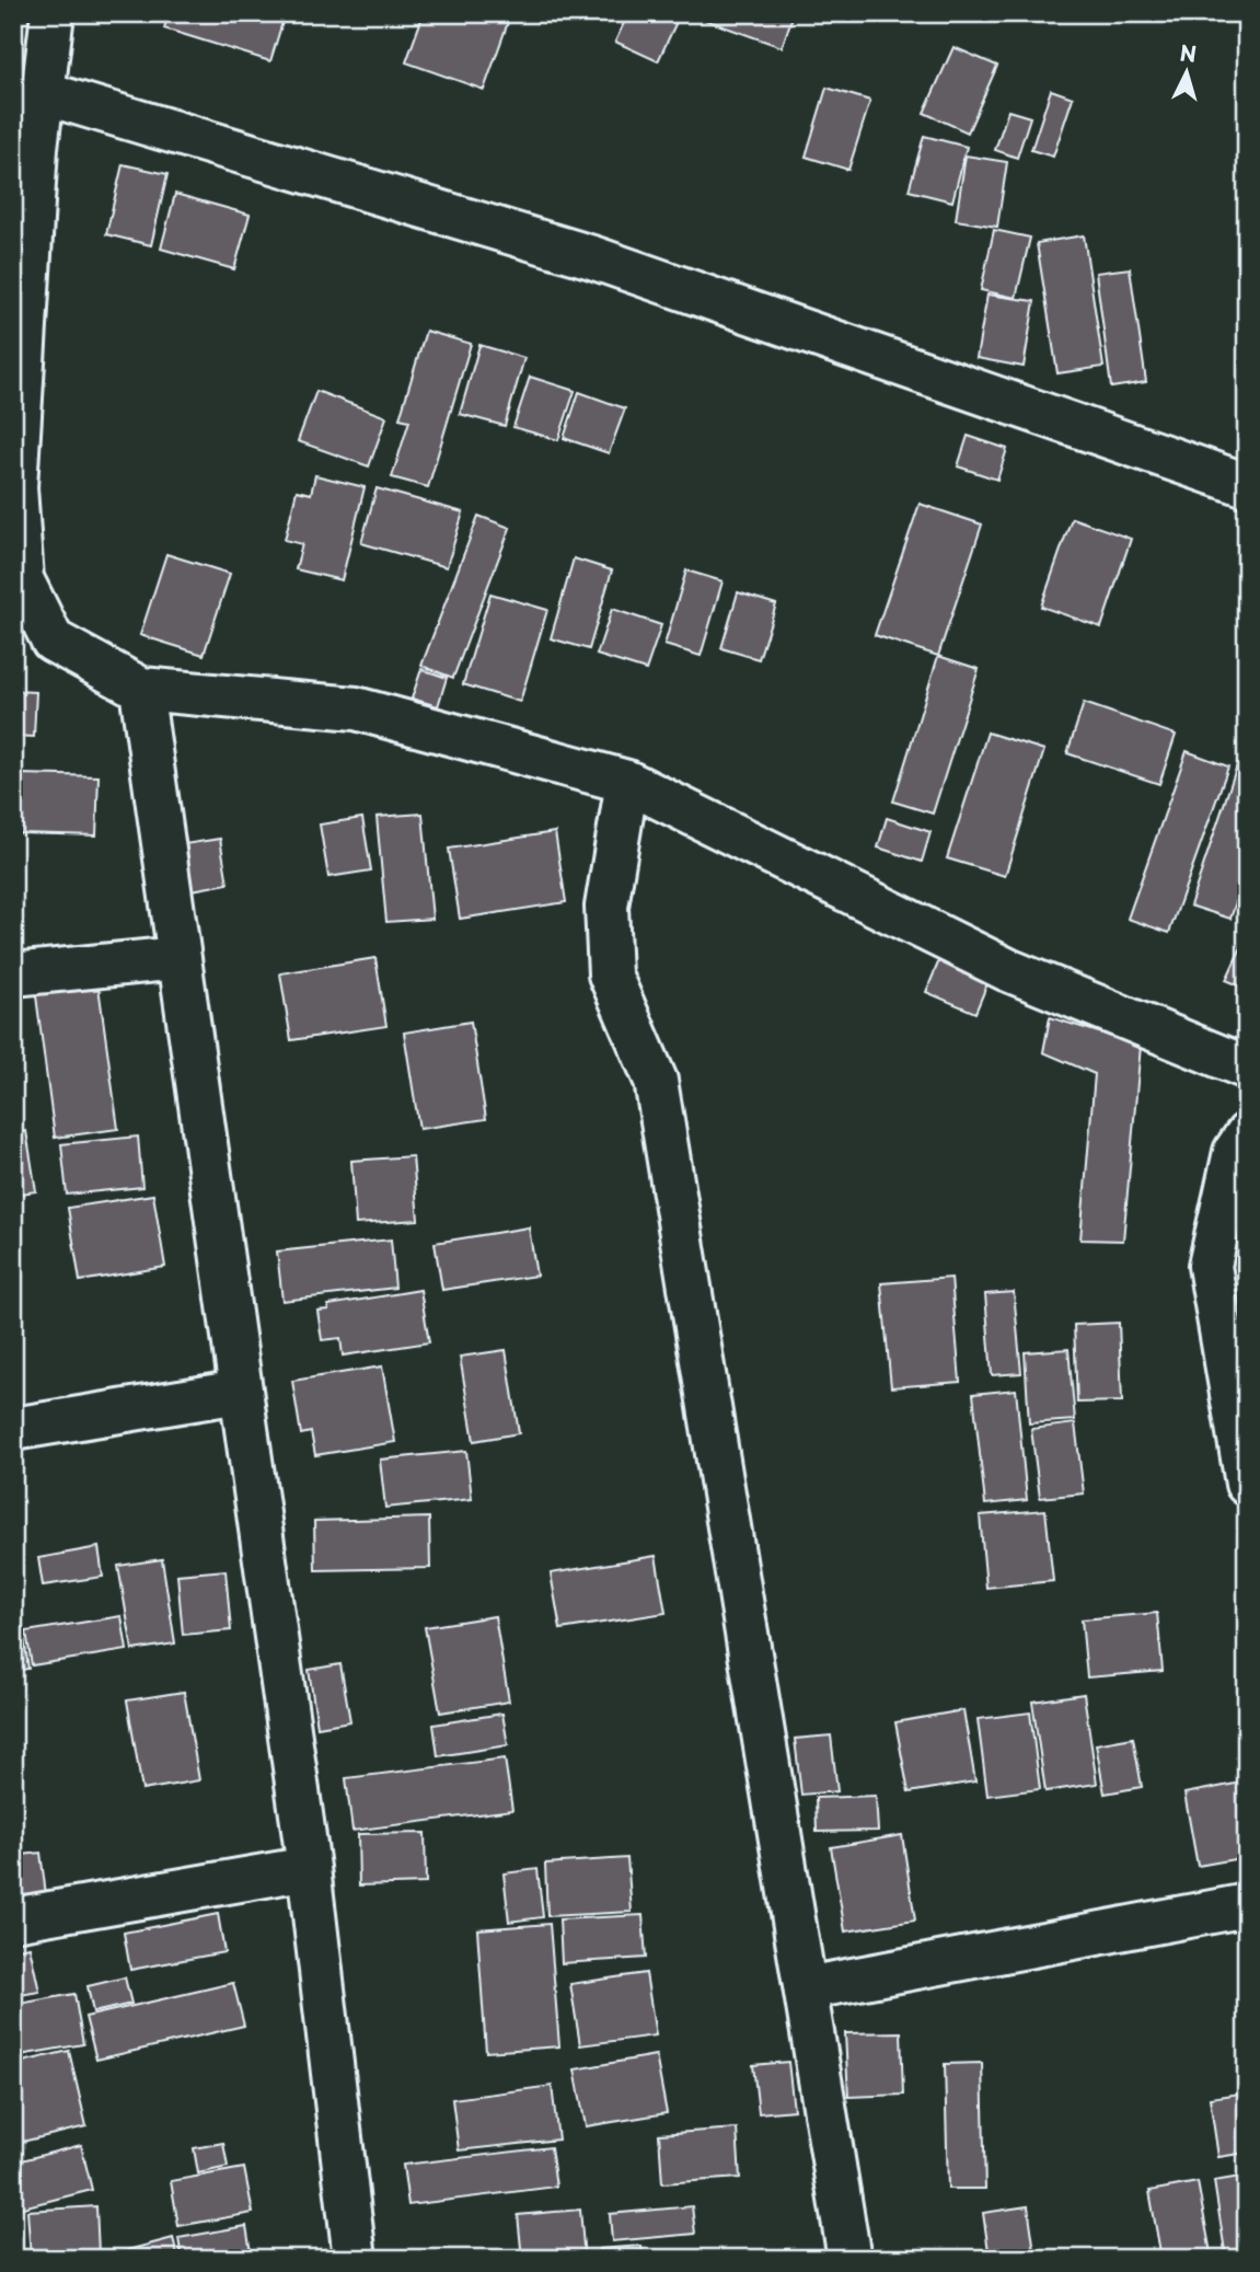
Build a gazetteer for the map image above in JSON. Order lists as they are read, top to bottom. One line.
{"north":"top"}
